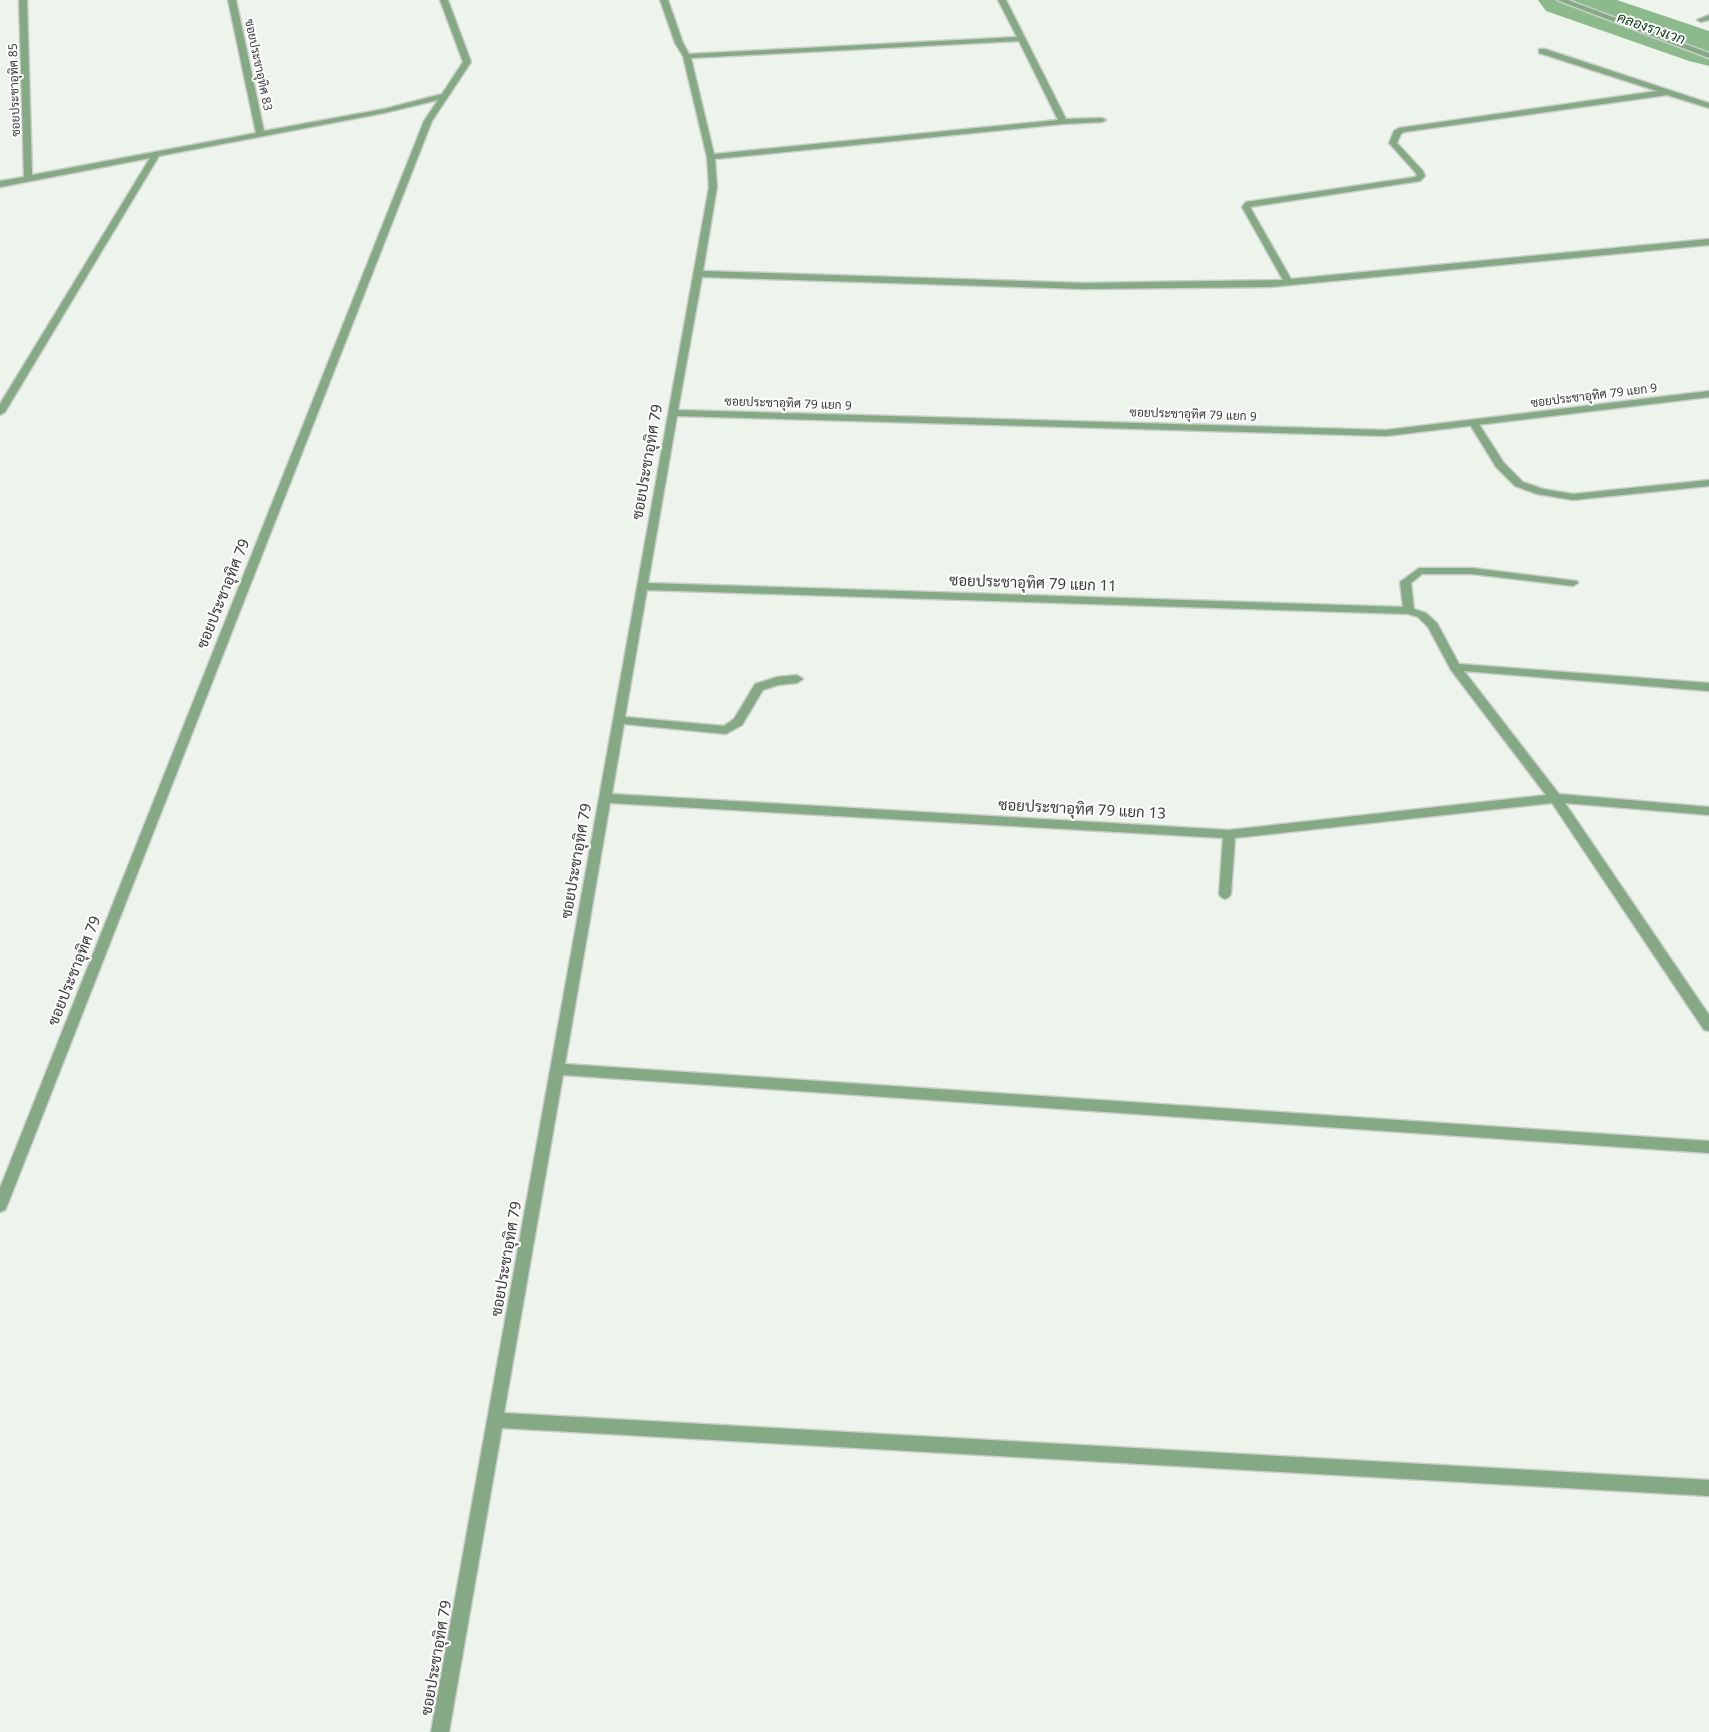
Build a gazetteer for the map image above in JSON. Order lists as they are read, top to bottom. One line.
{"streets":{"street":["ซอยประชาอุทิศ 83","ซอยประชาอุทิศ 85","ซอยประชาอุทิศ 79 แยก 9","ซอยประชาอุทิศ 79","ซอยประชาอุทิศ 79 แยก 11","ซอยประชาอุทิศ 79 แยก 13"]},"crossings":[["ซอยประชาอุทิศ 79 แยก 9","ซอยประชาอุทิศ 79"],["ซอยประชาอุทิศ 79","ซอยประชาอุทิศ 79 แยก 11"],["ซอยประชาอุทิศ 79","ซอยประชาอุทิศ 79 แยก 13"]],"water":["คลองรางเวก"]}
